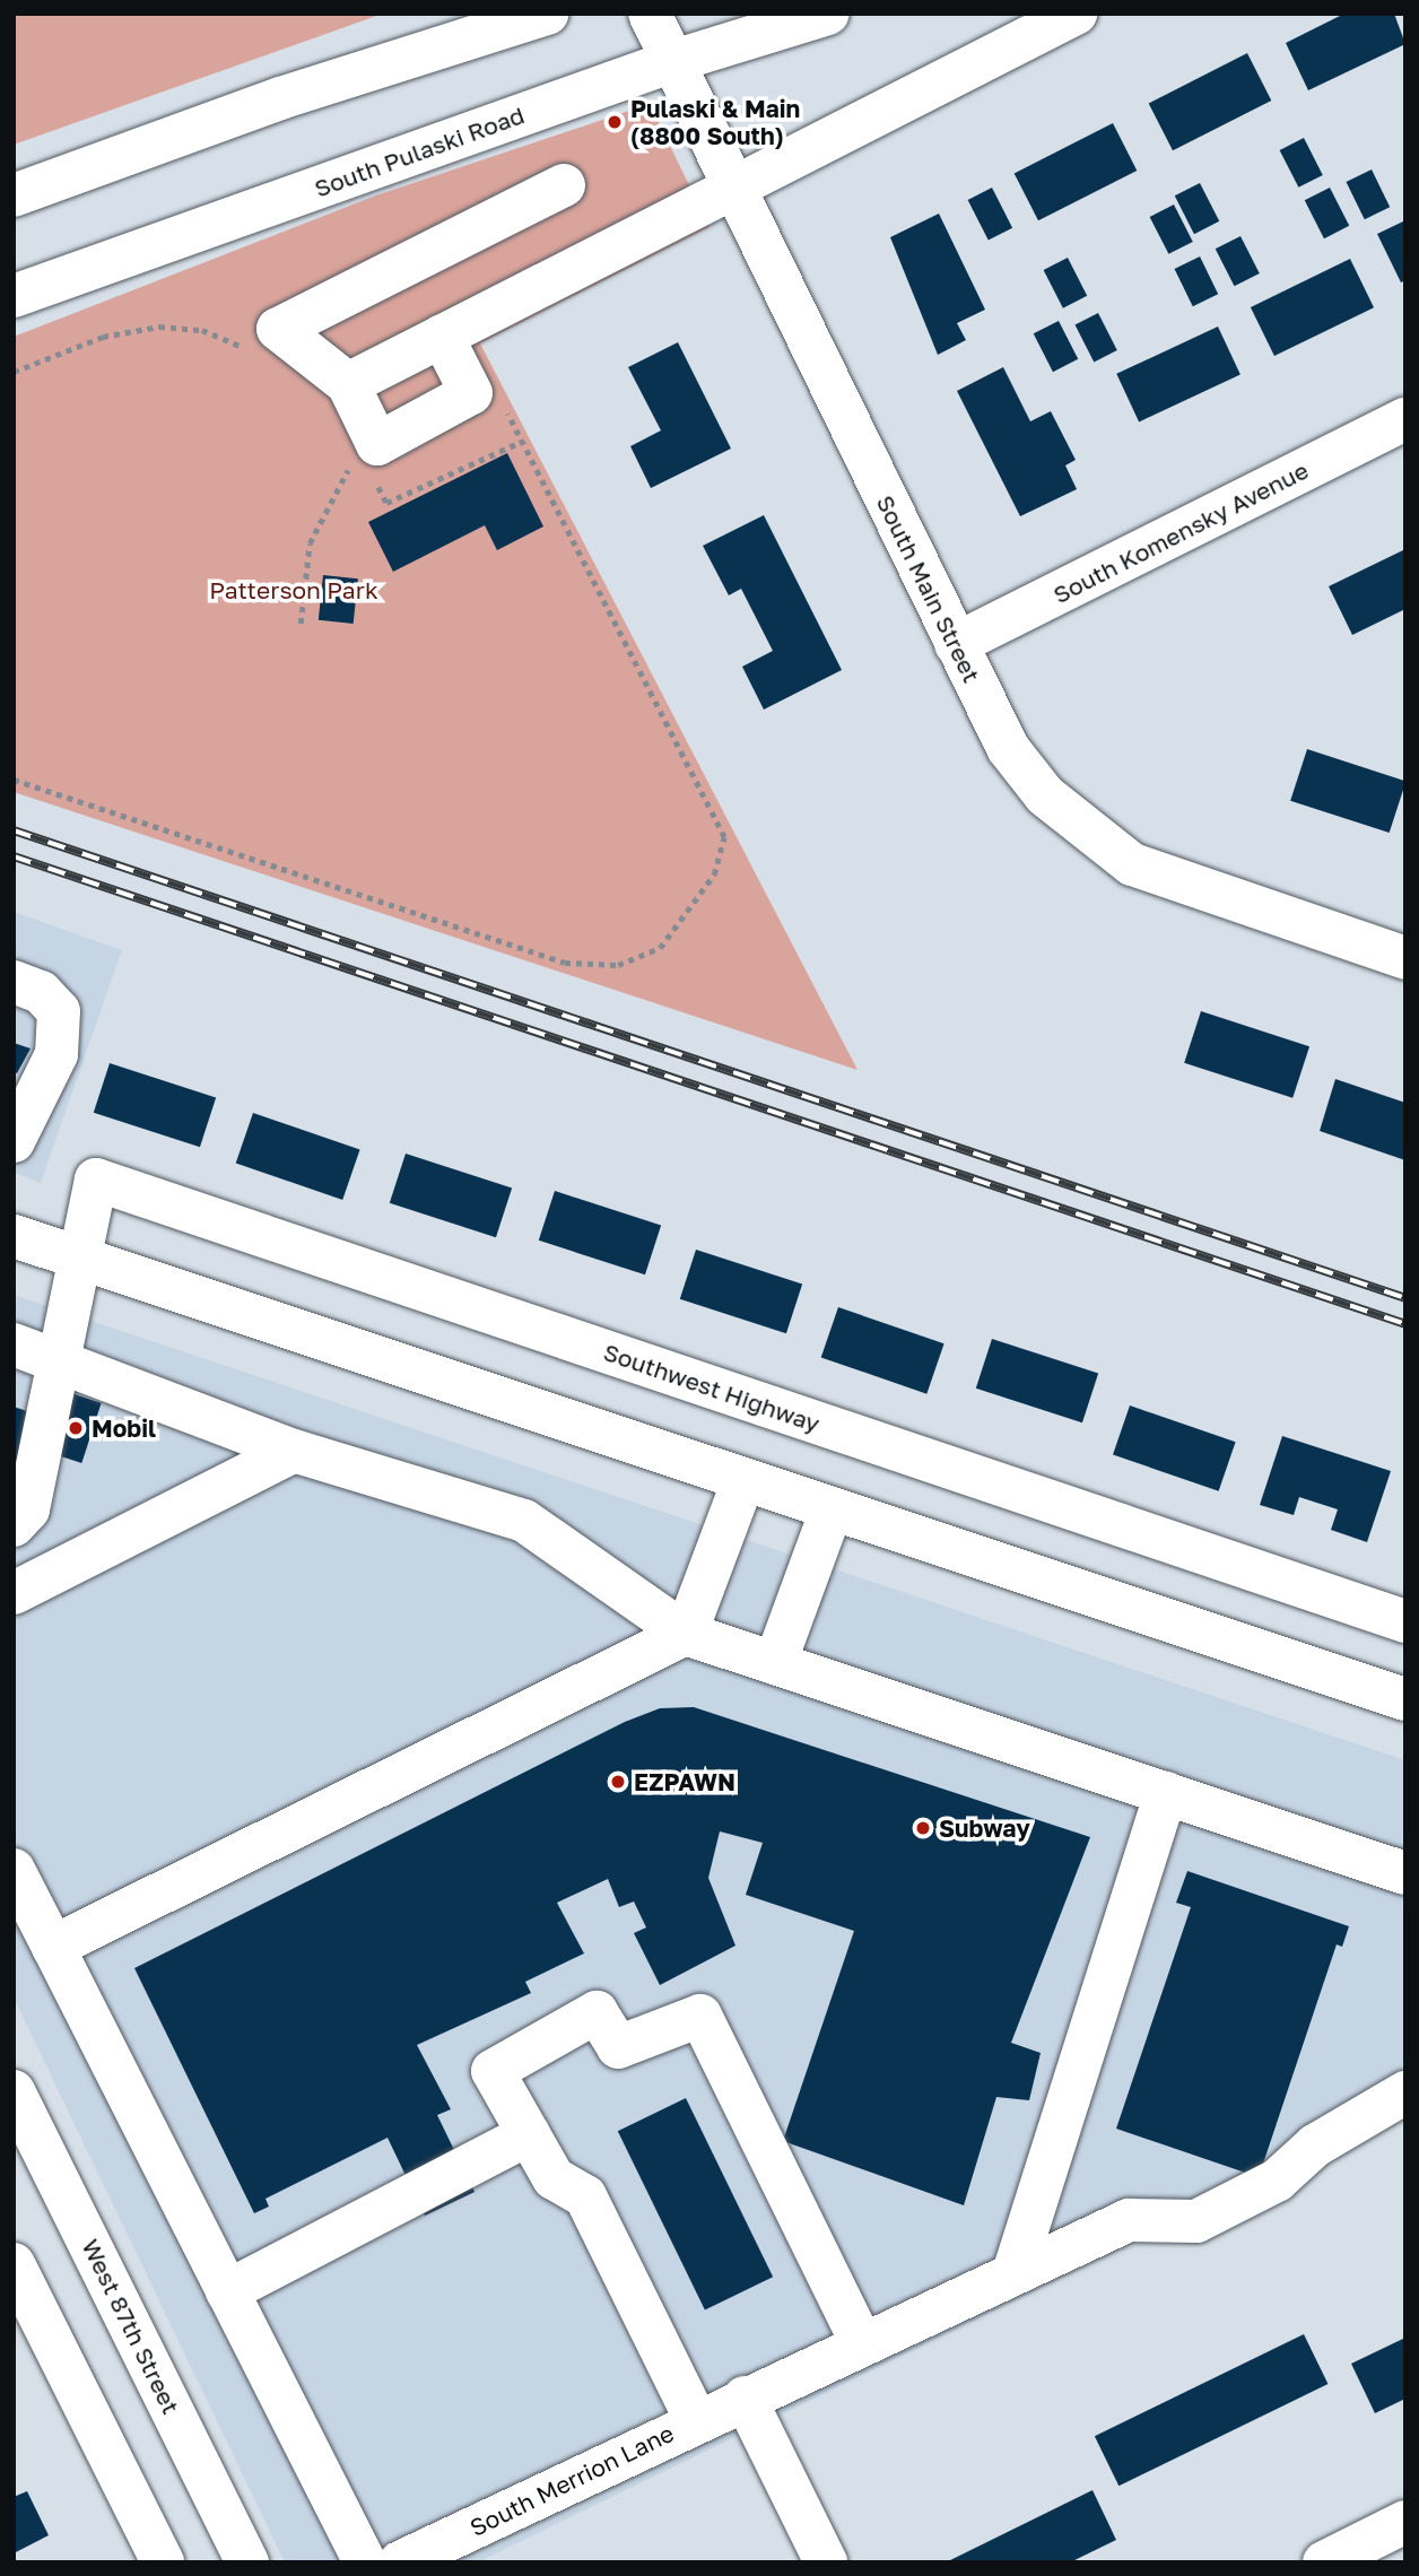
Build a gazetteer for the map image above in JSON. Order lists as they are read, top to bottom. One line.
{"streets":{"street":["South Pulaski Road","South Komensky Avenue","South Main Street","Southwest Highway","West 87th Street","South Merrion Lane"]},"crossings":[["South Pulaski Road","South Main Street"],["South Komensky Avenue","South Main Street"]],"parks":["Patterson Park"],"places":["Pulaski & Main (8800 South)","Mobil","EZPAWN","Subway"]}
